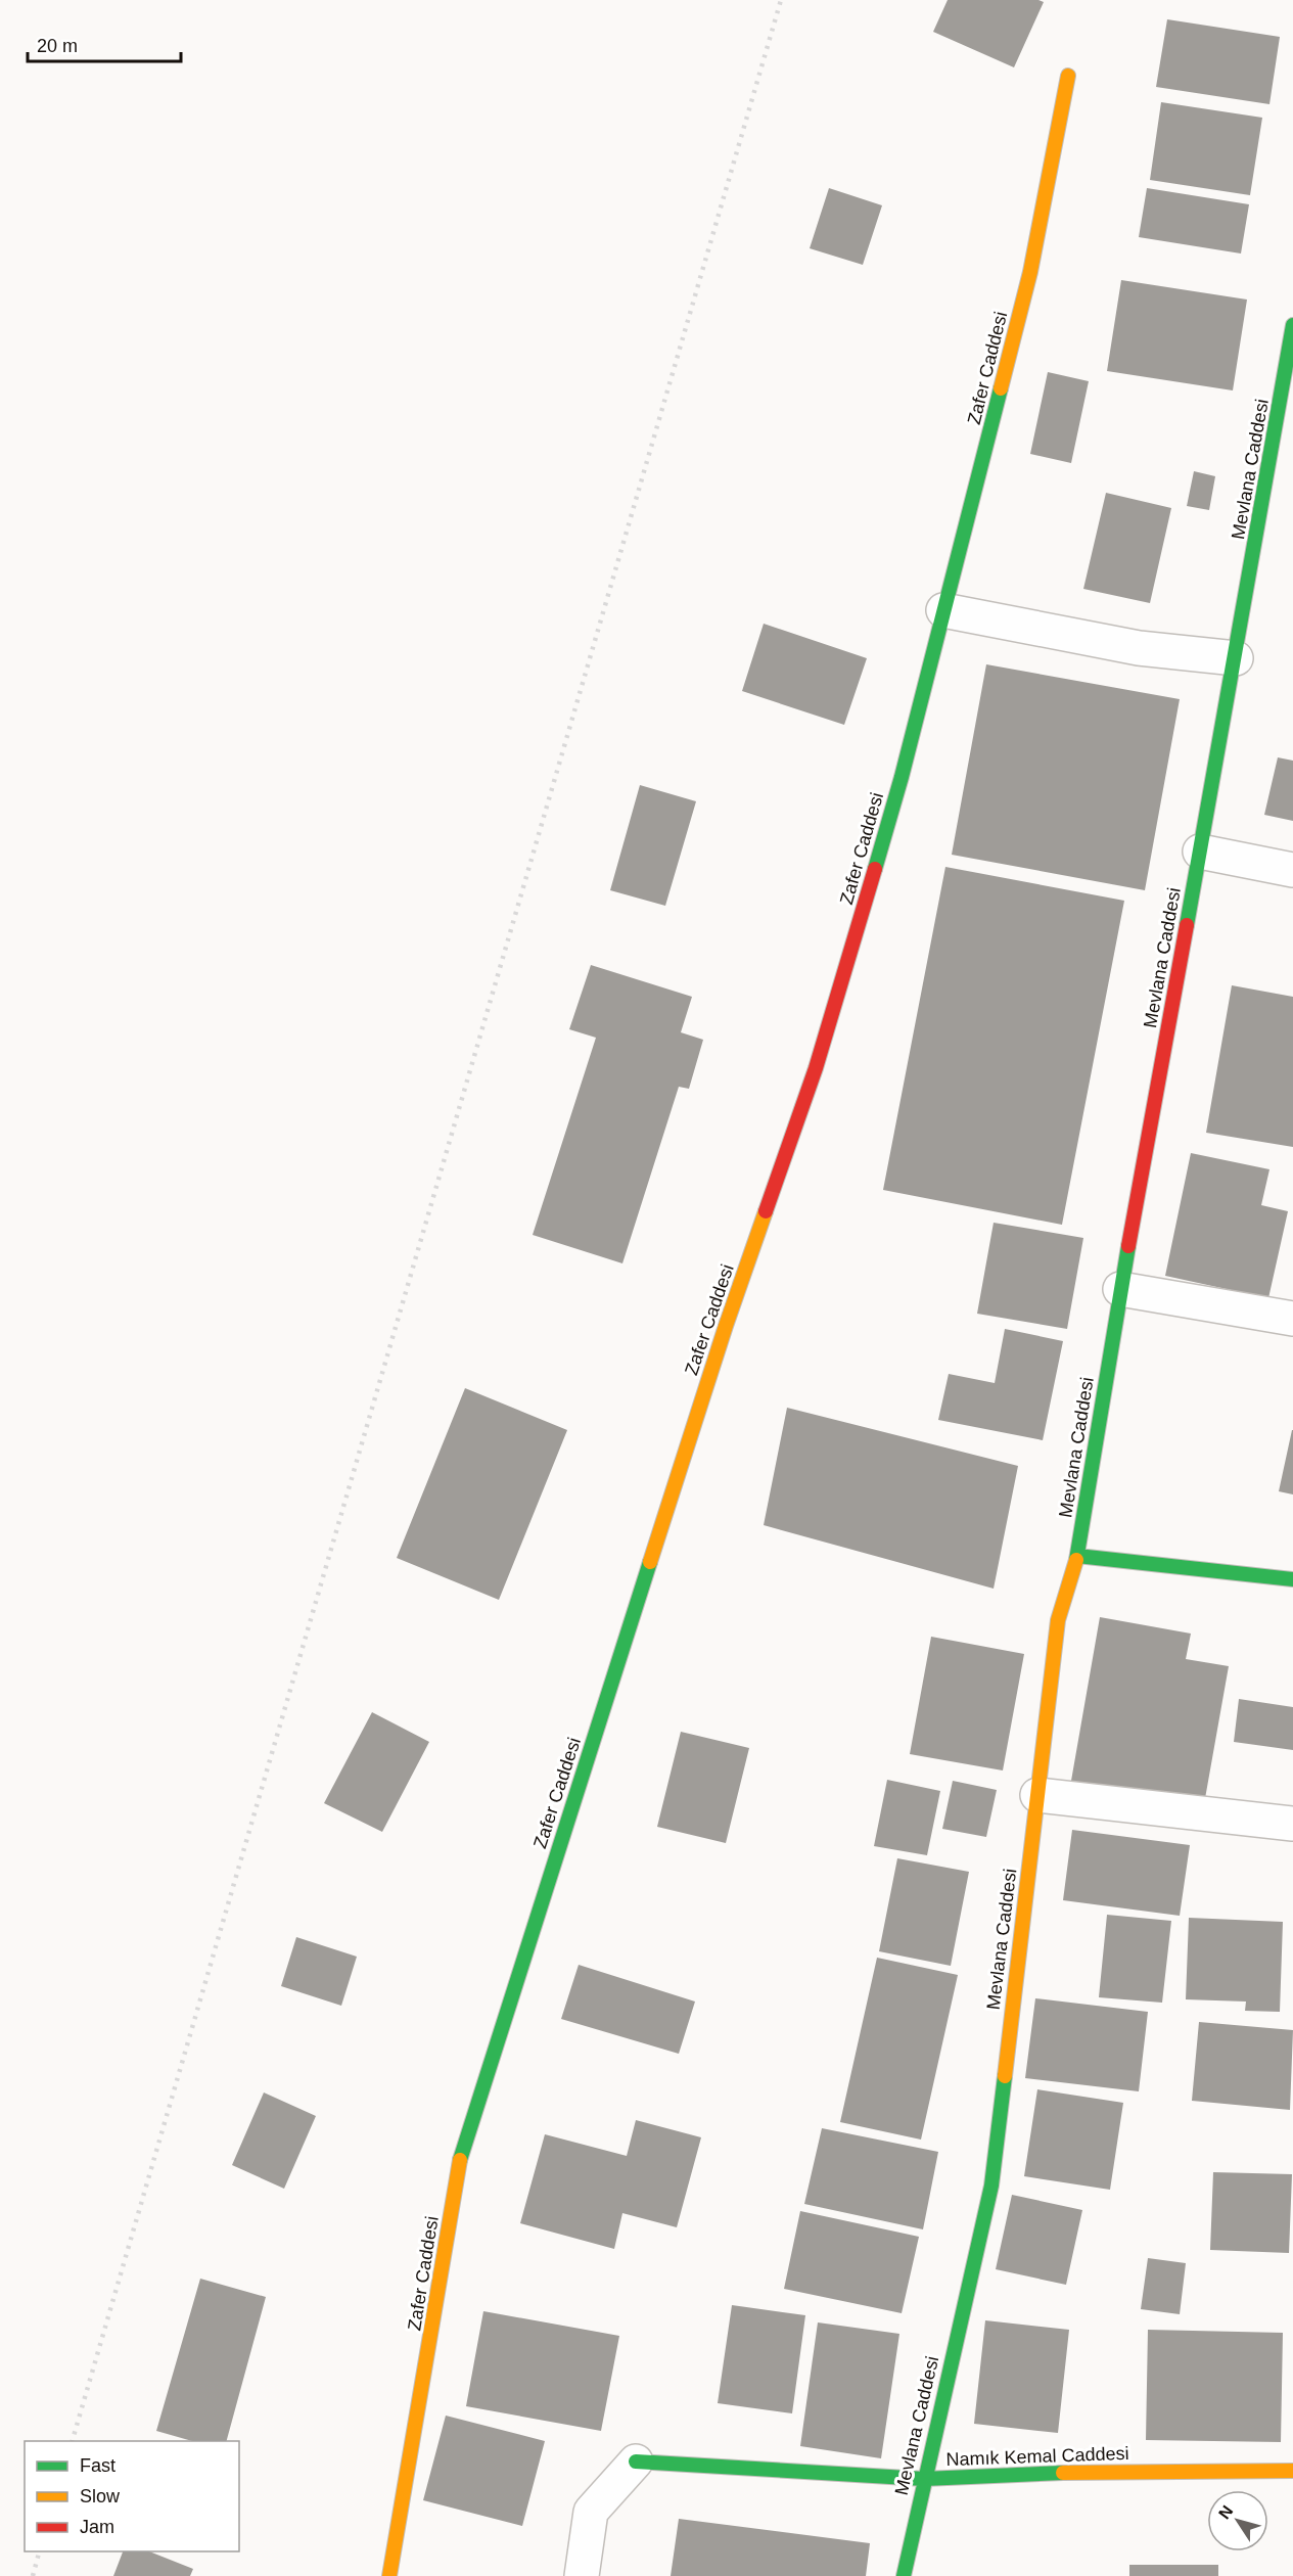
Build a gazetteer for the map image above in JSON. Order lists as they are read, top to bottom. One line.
{"streets":{"street":["Zafer Caddesi","Mevlana Caddesi","Namık Kemal Caddesi"]},"crossings":[["Mevlana Caddesi","Namık Kemal Caddesi"]],"legend":["Fast","Slow","Jam"],"scale_bar":"20 m","north":"top left"}
